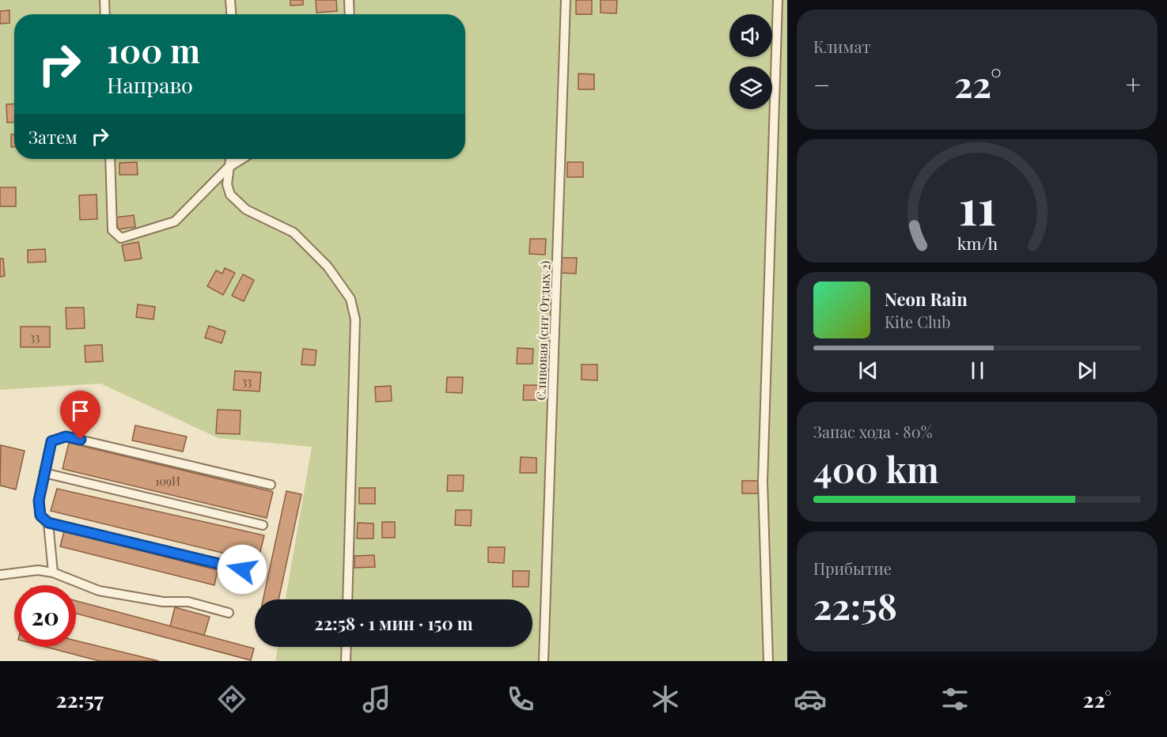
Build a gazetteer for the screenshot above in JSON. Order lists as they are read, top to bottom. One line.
{"streets":{"lane":["Сливовая (снт Отдых 2)"]},"house_numbers":["33","33","109И"],"page":{"tile":["Климат",["Запас хода · 80%","400 km"],["Прибытие","22:58"]],"turn":["100 m","Направо"],"heat":["−","22°","+"],"then":"Затем","song":["Neon Rain","Kite Club"],"limit":"20","trip":"22:58 · 1 мин · 150 m","tabs":["22:57","22°"],"gauge":["11","km/h"]}}
